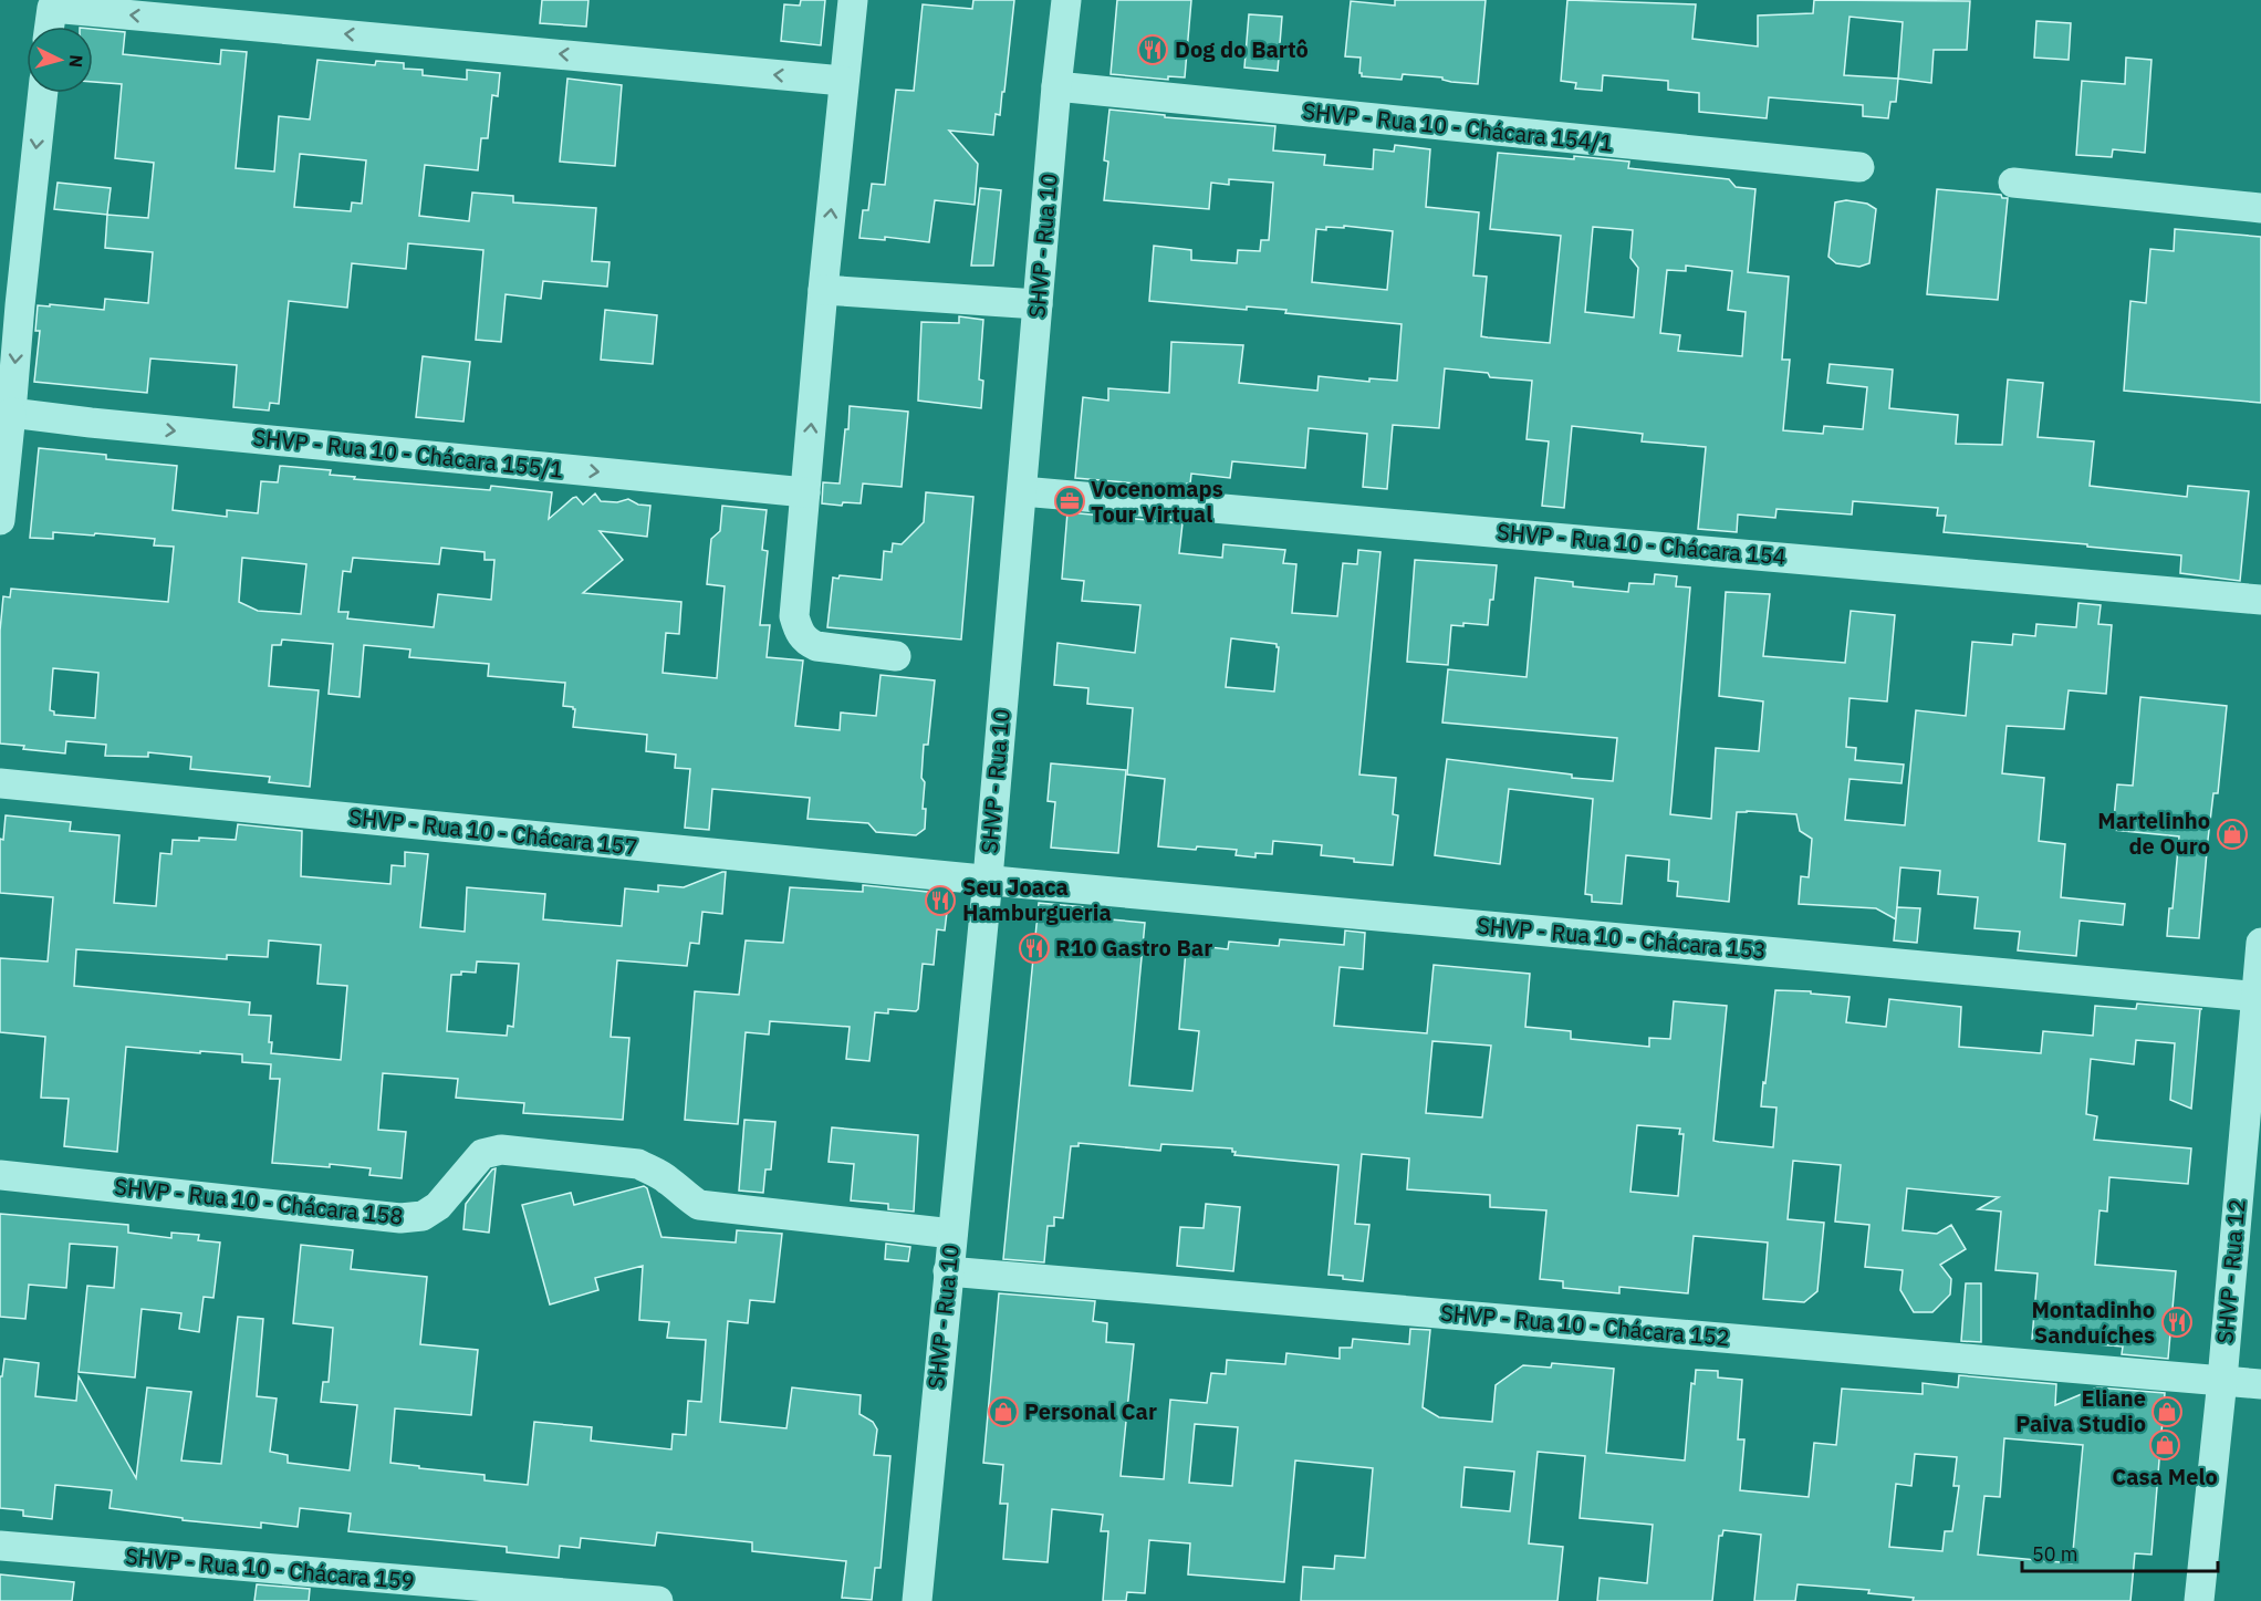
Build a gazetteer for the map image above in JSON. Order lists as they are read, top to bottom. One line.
{"streets":{"street":["SHVP - Rua 10 - Chácara 154/1","SHVP - Rua 10","SHVP - Rua 10 - Chácara 155/1","SHVP - Rua 10 - Chácara 154","SHVP - Rua 10 - Chácara 157","SHVP - Rua 10 - Chácara 153","SHVP - Rua 10 - Chácara 158","SHVP - Rua 12","SHVP - Rua 10 - Chácara 152","SHVP - Rua 10 - Chácara 159"]},"crossings":[["SHVP - Rua 10 - Chácara 154/1","SHVP - Rua 10"],["SHVP - Rua 10","SHVP - Rua 10 - Chácara 154"],["SHVP - Rua 10","SHVP - Rua 10 - Chácara 157"],["SHVP - Rua 10","SHVP - Rua 10 - Chácara 153"],["SHVP - Rua 10","SHVP - Rua 10 - Chácara 158"],["SHVP - Rua 10","SHVP - Rua 10 - Chácara 152"],["SHVP - Rua 10 - Chácara 157","SHVP - Rua 10 - Chácara 153"],["SHVP - Rua 10 - Chácara 153","SHVP - Rua 12"],["SHVP - Rua 12","SHVP - Rua 10 - Chácara 152"]],"one_way":["SHVP - Rua 10 - Chácara 155/1"],"places":{"restaurant":["Dog do Bartô","Seu Joaca Hamburgueria","R10 Gastro Bar","Montadinho Sanduíches"],"office":["Vocenomaps Tour Virtual"],"shop":["Martelinho de Ouro","Personal Car","Eliane Paiva Studio","Casa Melo"]},"scale_bar":"50 m","north":"right"}
